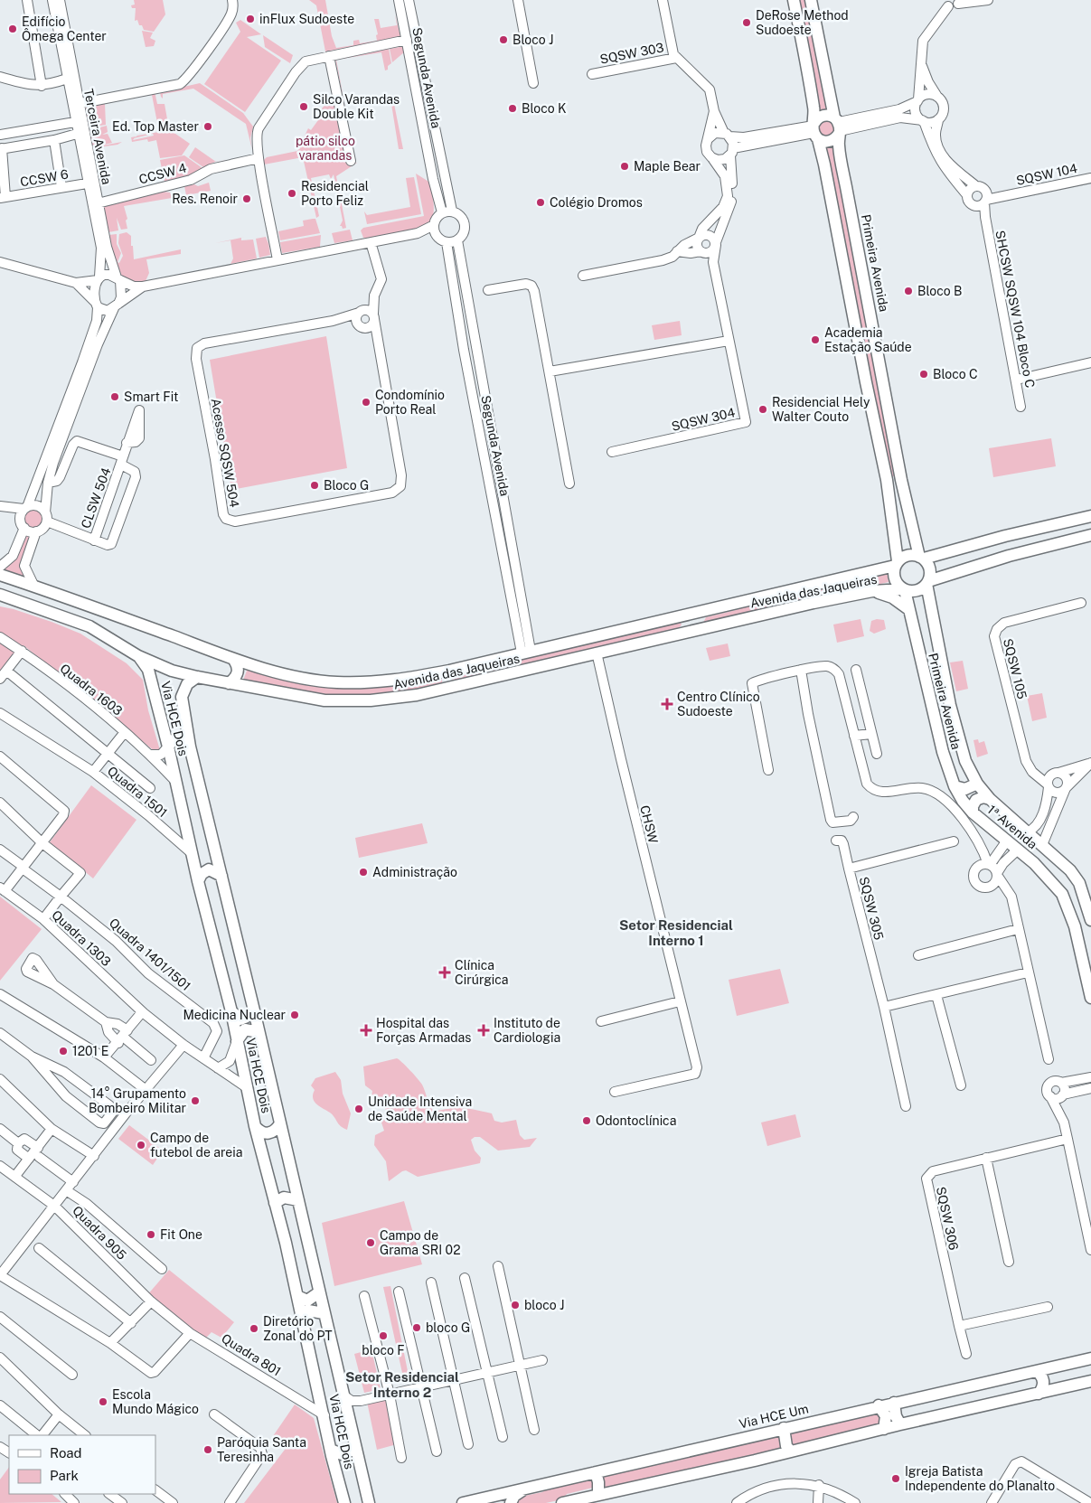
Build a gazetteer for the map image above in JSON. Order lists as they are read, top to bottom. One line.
{"streets":{"main road":["Primeira Avenida","Avenida das Jaqueiras","Via HCE Dois","1ª Avenida","Via HCE Um"],"street":["SQSW 303","Segunda Avenida","Terceira Avenida","CCSW 4","SQSW 104","CCSW 6","SHCSW SQSW 104 Bloco C","SQSW 304","Acesso SQSW 504","CLSW 504","SQSW 105","Quadra 1603","Quadra 1501","CHSW","SQSW 305","Quadra 1303","Quadra 1401/1501","SQSW 306","Quadra 905","Quadra 801"]},"crossings":[["SQSW 303","SQSW 304"],["Segunda Avenida","Avenida das Jaqueiras"],["Terceira Avenida","CCSW 4"],["Terceira Avenida","CCSW 6"],["SQSW 104","SHCSW SQSW 104 Bloco C"],["Primeira Avenida","Avenida das Jaqueiras"],["Primeira Avenida","1ª Avenida"],["Avenida das Jaqueiras","Via HCE Dois"],["Avenida das Jaqueiras","CHSW"],["Quadra 1603","Quadra 1501"],["Via HCE Dois","Quadra 1501"],["Via HCE Dois","Quadra 1303"],["Via HCE Dois","Quadra 801"],["Quadra 1303","Quadra 1401/1501"],["Quadra 905","Quadra 801"]],"districts":["Setor Residencial Interno 1","Setor Residencial Interno 2"],"parks":["pátio silco varandas"],"places":{"other":["inFlux Sudoeste","DeRose Method Sudoeste","Edifício Ômega Center","Bloco J","Silco Varandas Double Kit","Bloco K","Ed. Top Master","Maple Bear","Residencial Porto Feliz","Res. Renoir","Colégio Dromos","Bloco B","Academia Estação Saúde","Bloco C","Smart Fit","Condomínio Porto Real","Residencial Hely Walter Couto","Bloco G","Administração","Medicina Nuclear","1201 E","14° Grupamento Bombeiro Militar","Unidade Intensiva de Saúde Mental","Odontoclínica","Campo de futebol de areia","Fit One","Campo de Grama SRI 02","bloco J","bloco G","Diretório Zonal do PT","bloco F","Escola Mundo Mágico","Paróquia Santa Teresinha","Igreja Batista Independente do Planalto"],"health":["Centro Clínico Sudoeste","Clínica Cirúrgica","Hospital das Forças Armadas","Instituto de Cardiologia"]},"legend":["Road","Park"]}
